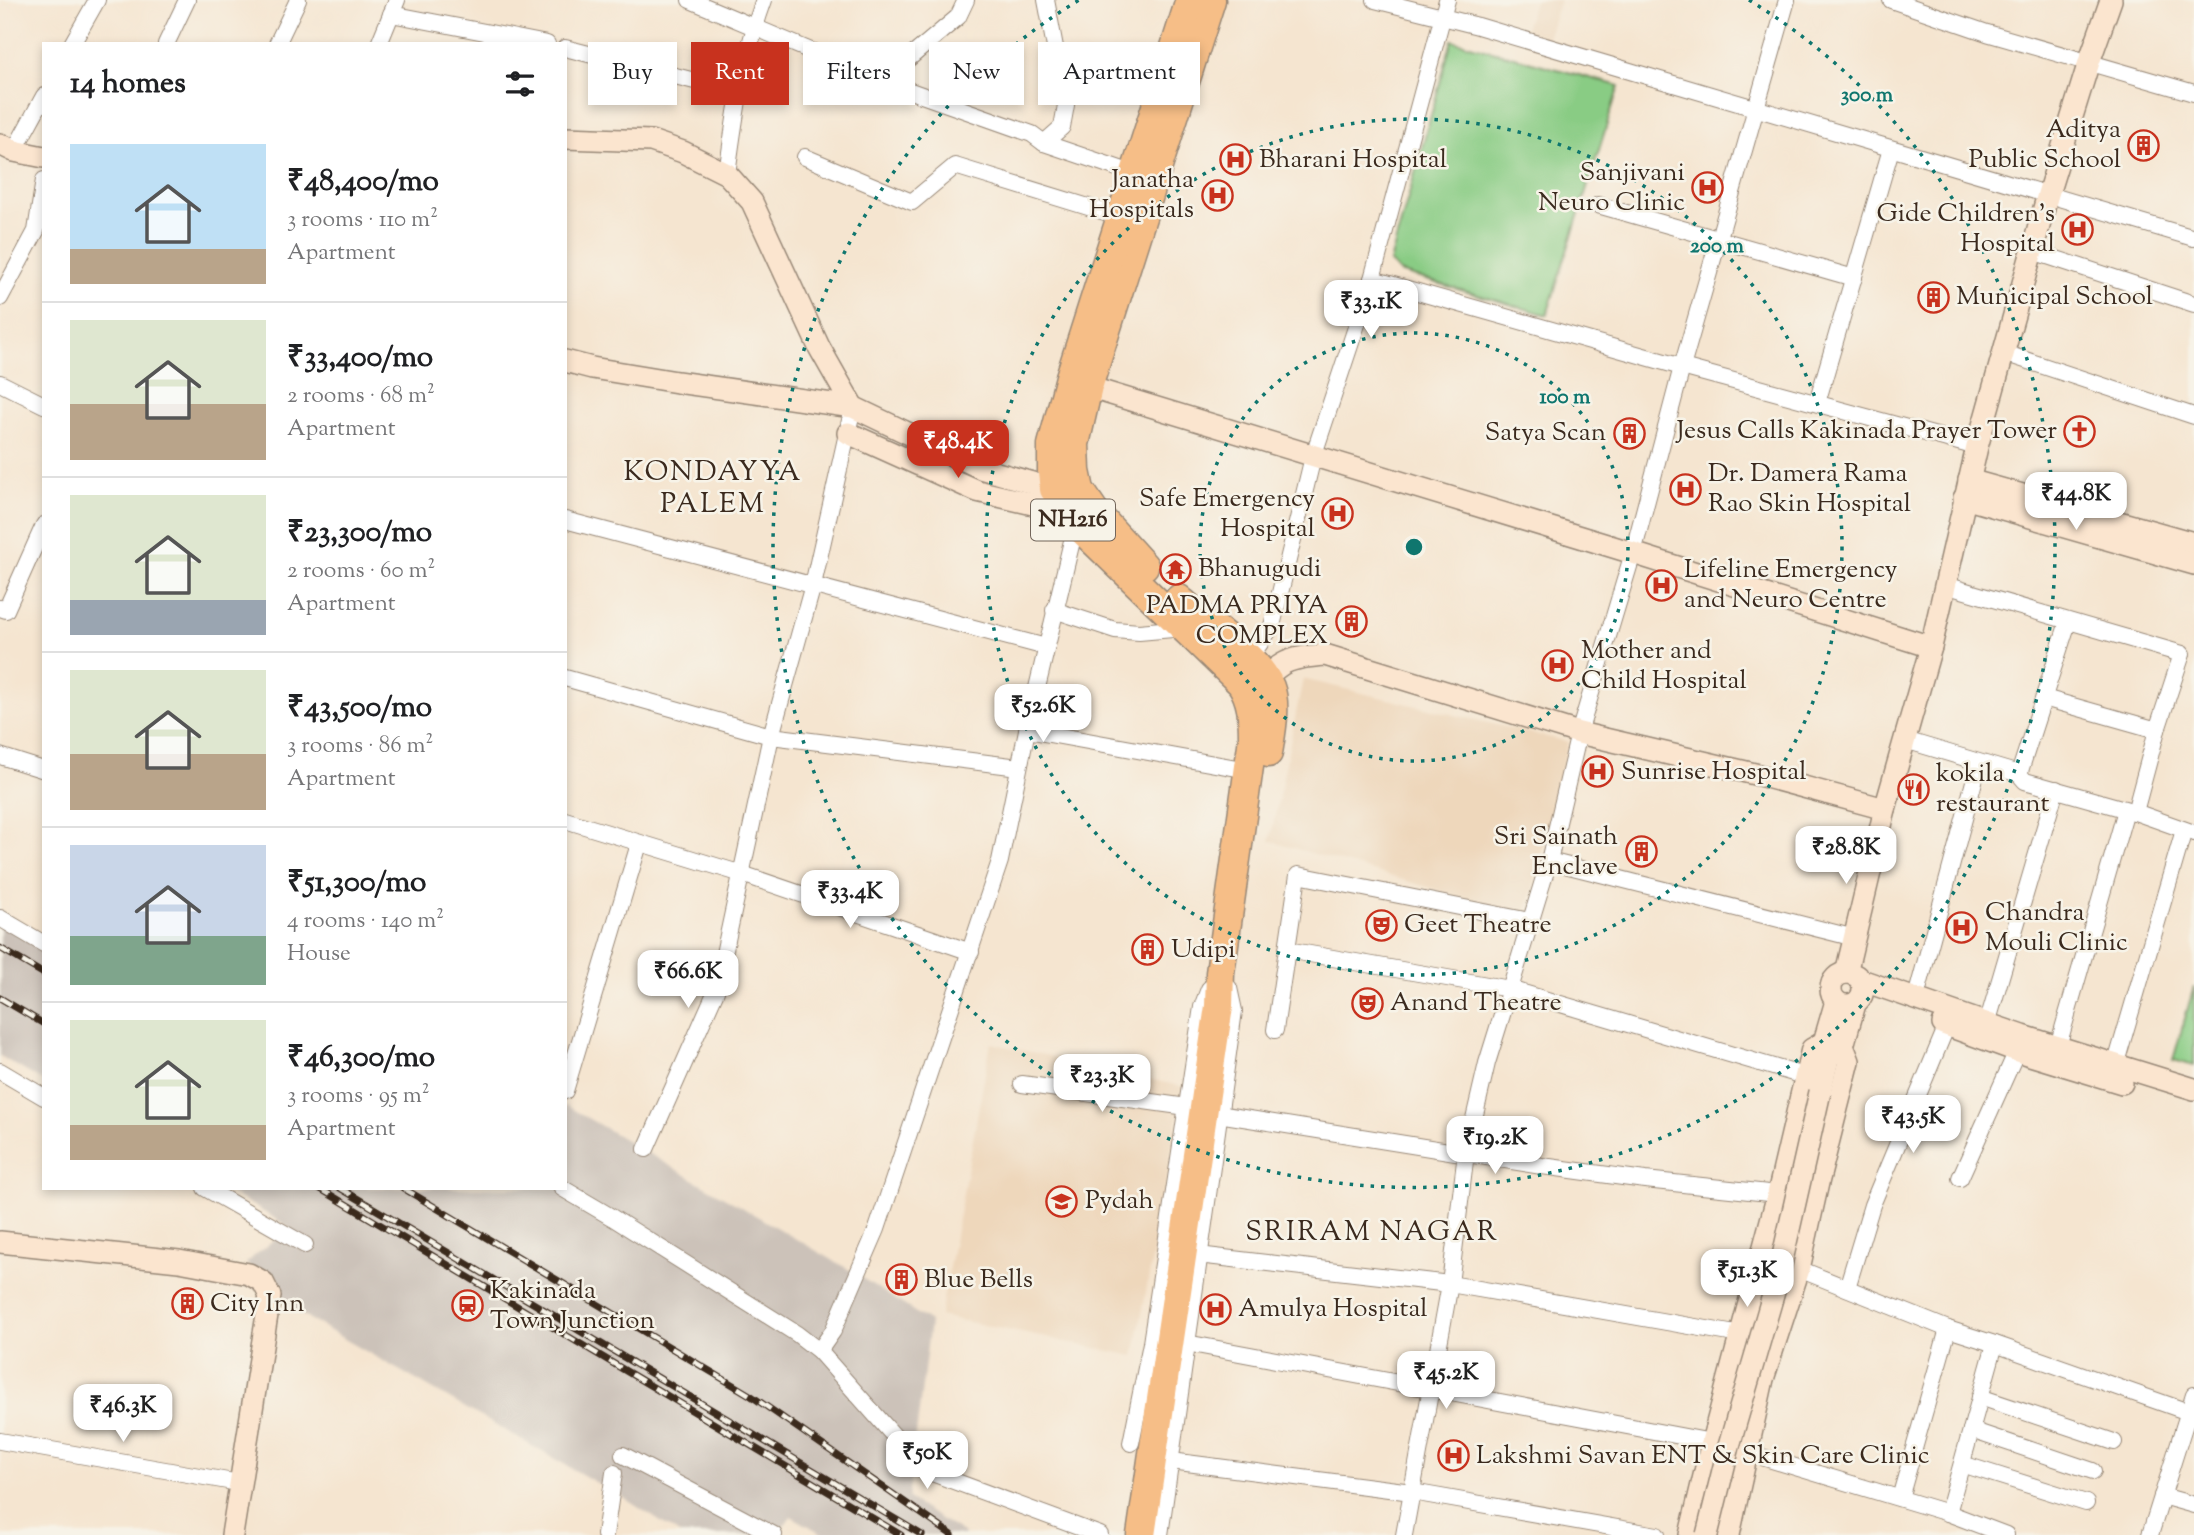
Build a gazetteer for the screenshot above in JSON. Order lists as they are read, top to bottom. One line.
{"streets":{"highway":["NH216"]},"districts":["KONDAYYA PALEM","SRIRAM NAGAR"],"places":{"building":["Aditya Public School","Municipal School","Satya Scan","PADMA PRIYA COMPLEX","Sri Sainath Enclave","Udipi","Blue Bells","City Inn"],"hospital":["Bharani Hospital","Sanjivani Neuro Clinic","Janatha Hospitals","Gide Children's Hospital","Dr. Damera Rama Rao Skin Hospital","Safe Emergency Hospital","Lifeline Emergency and Neuro Centre","Mother and Child Hospital","Sunrise Hospital","Chandra Mouli Clinic","Amulya Hospital","Lakshmi Savan ENT & Skin Care Clinic"],"church":["Jesus Calls Kakinada Prayer Tower"],"temple":["Bhanugudi"],"restaurant":["kokila restaurant"],"theatre":["Geet Theatre","Anand Theatre"],"school or university":["Pydah"],"station":["Kakinada Town Junction"]},"page":{"chip":["Buy","Rent","Filters","New","Apartment"],"heading":"14 homes","list":[{"name":"₹48,400/mo","note":"3 rooms · 110 m² · Apartment"},{"name":"₹33,400/mo","note":"2 rooms · 68 m² · Apartment"},{"name":"₹23,300/mo","note":"2 rooms · 60 m² · Apartment"},{"name":"₹43,500/mo","note":"3 rooms · 86 m² · Apartment"},{"name":"₹51,300/mo","note":"4 rooms · 140 m² · House"},{"name":"₹46,300/mo","note":"3 rooms · 95 m² · Apartment"}],"price":["₹33.1K","₹48.4K","₹44.8K","₹52.6K","₹28.8K","₹33.4K","₹66.6K","₹23.3K","₹43.5K","₹19.2K","₹51.3K","₹45.2K","₹46.3K","₹50K"]},"rings":["300 m","200 m","100 m"]}
